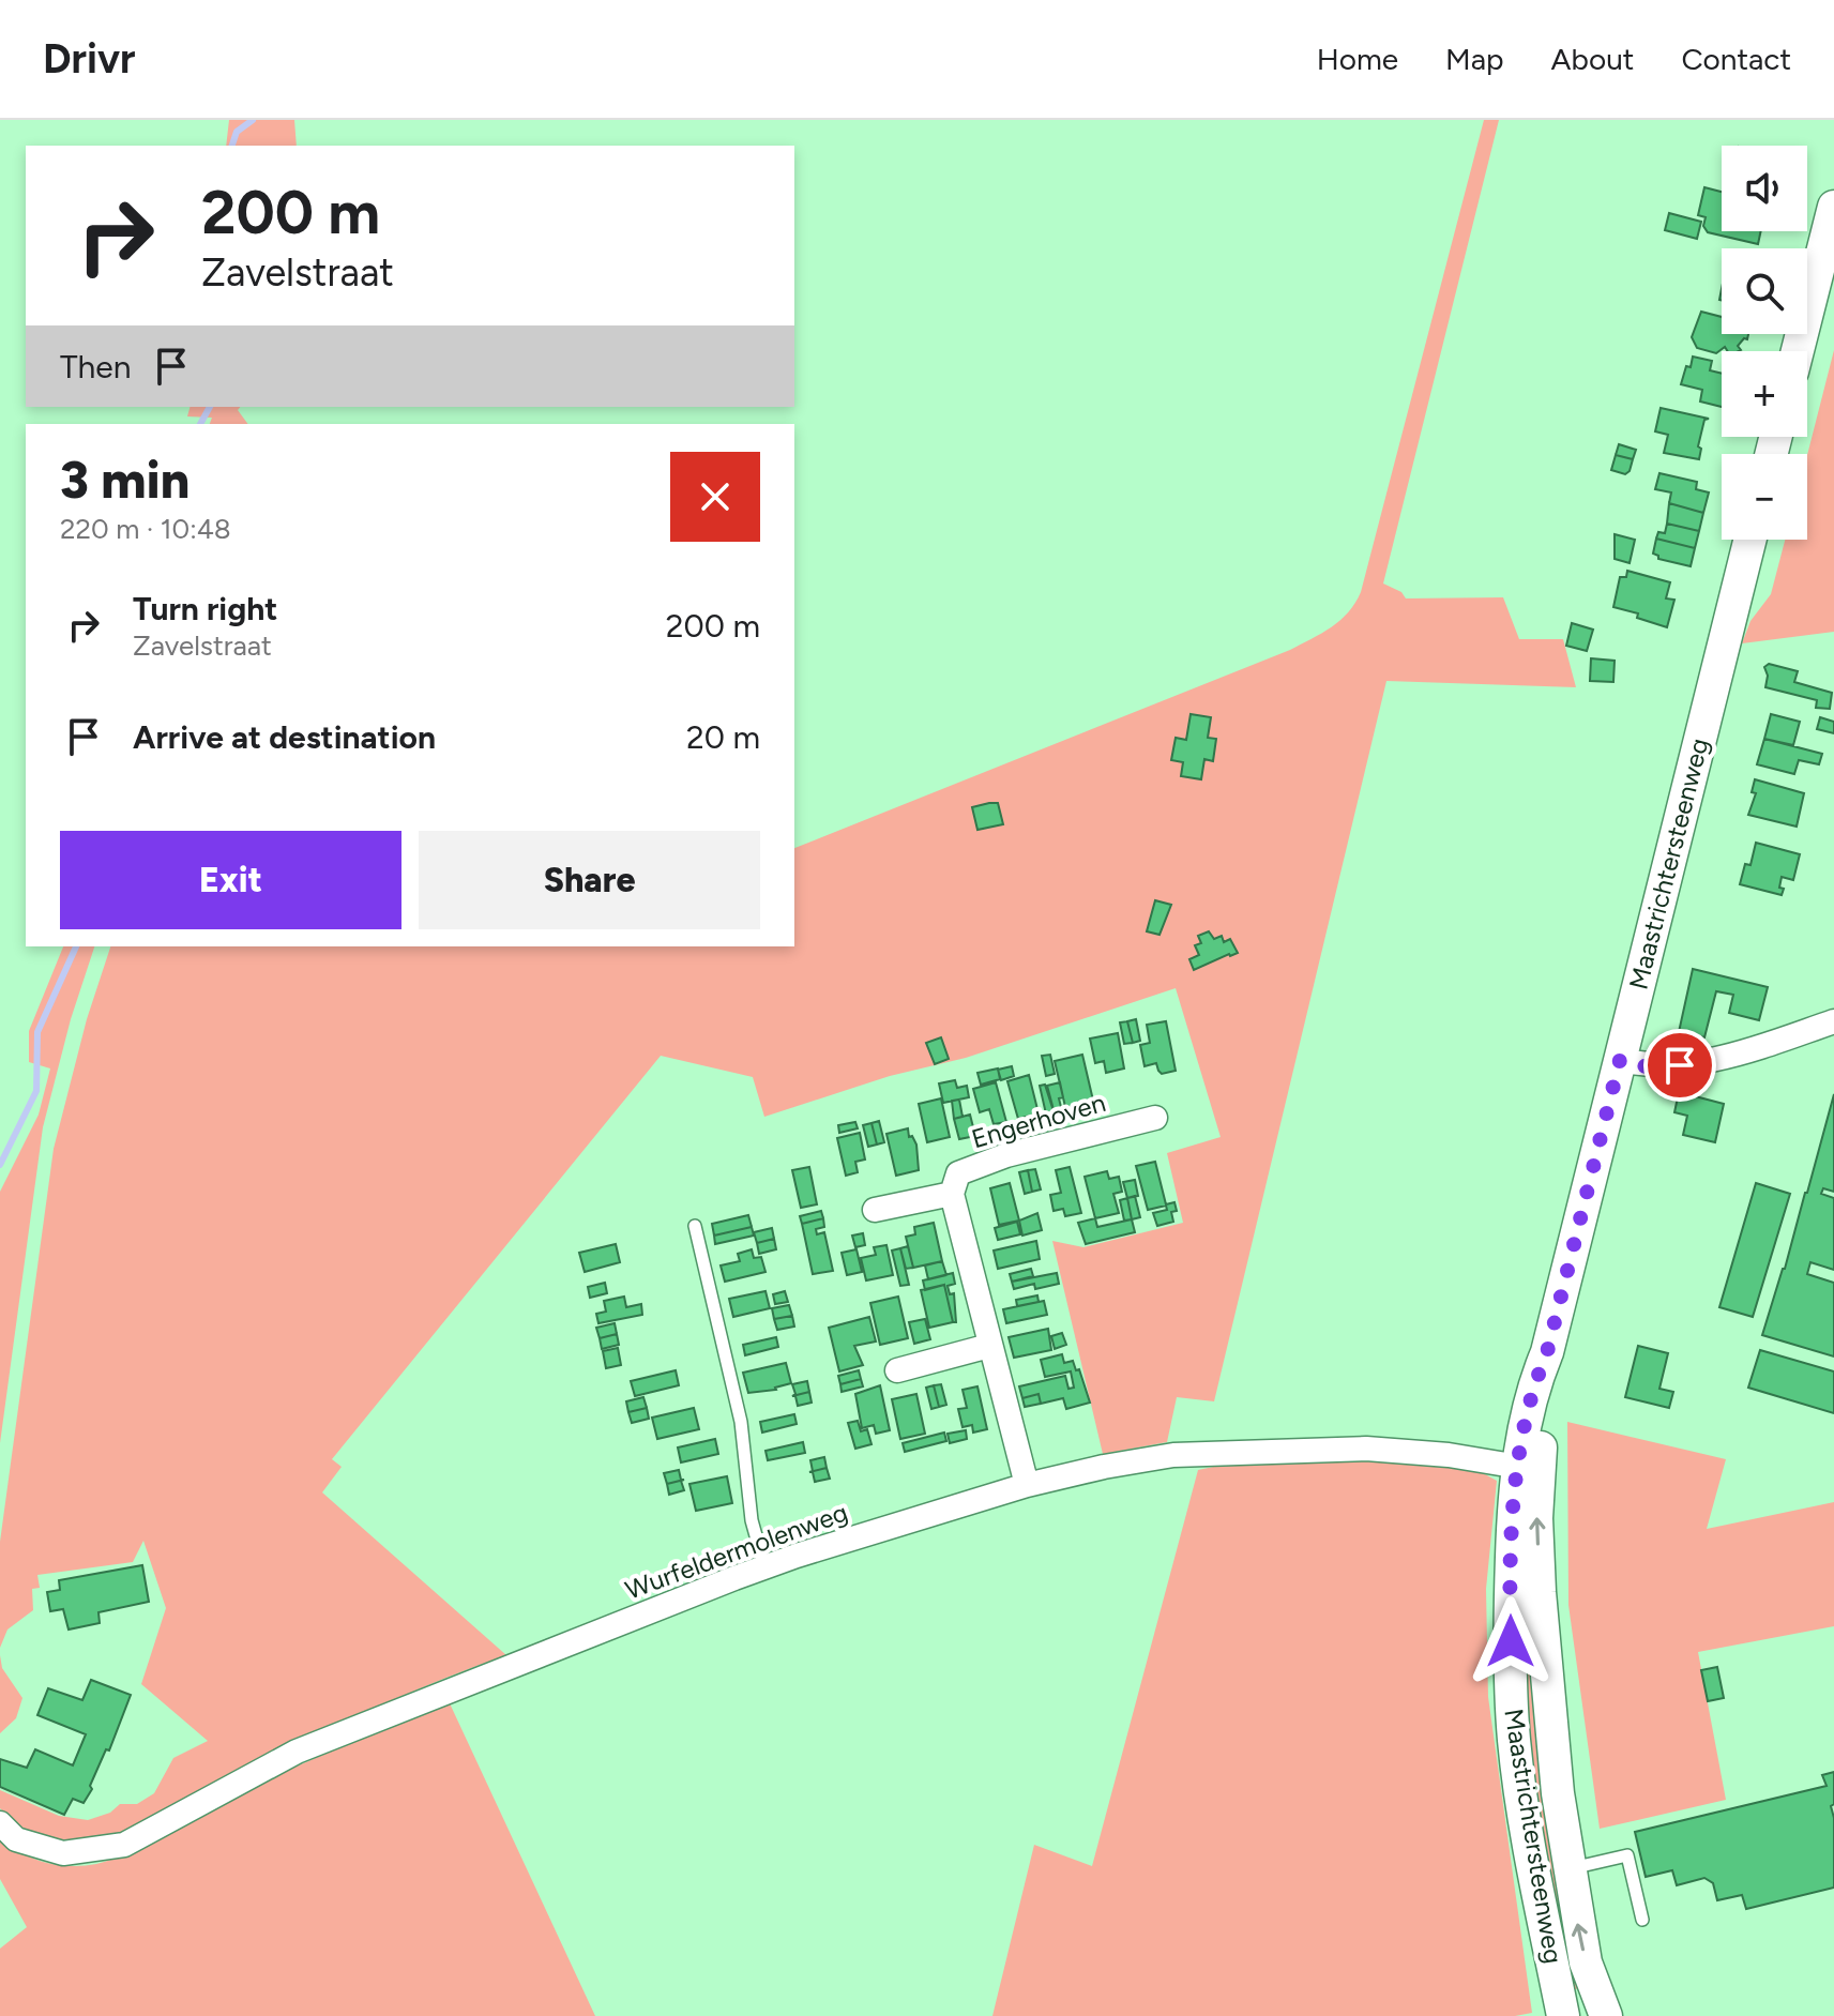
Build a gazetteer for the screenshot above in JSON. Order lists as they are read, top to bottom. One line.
{"streets":{"main road":["Maastrichtersteenweg"],"street":["Engerhoven","Wurfeldermolenweg"]},"crossings":[["Maastrichtersteenweg","Wurfeldermolenweg"]],"page":{"header":"Drivr","nav":["Home","Map","About","Contact"],"map_buttons":["+","−"],"turn":["200 m","Zavelstraat"],"then":"Then","heading":["3 min","220 m · 10:48"],"list":[{"name":"Turn right","note":"Zavelstraat","value":"200 m"},{"name":"Arrive at destination","value":"20 m"}],"buttons":["Exit","Share"]}}
